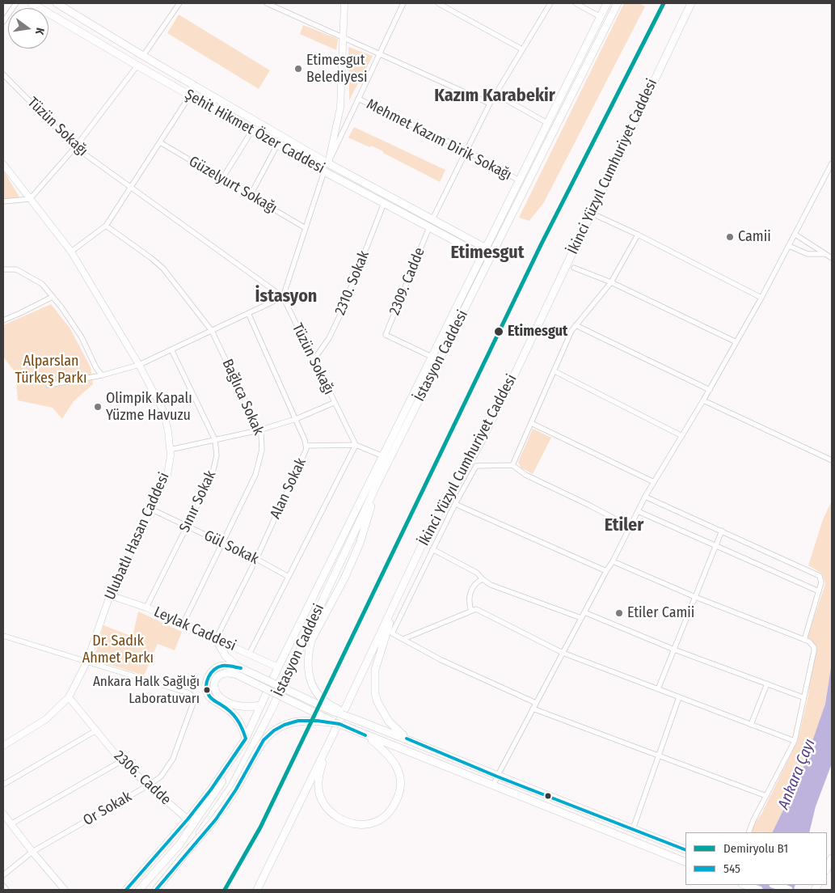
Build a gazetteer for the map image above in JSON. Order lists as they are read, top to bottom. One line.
{"streets":{"main road":["Şehit Hikmet Özer Caddesi","İkinci Yüzyıl Cumhuriyet Caddesi","İstasyon Caddesi"],"street":["Tüzün Sokağı","Mehmet Kazım Dirik Sokağı","Güzelyurt Sokağı","2309. Cadde","2310. Sokak","Bağlıca Sokak","Alan Sokak","Sınır Sokak","Ulubatlı Hasan Caddesi","Gül Sokak","Leylak Caddesi","2306. Cadde","Or Sokak"]},"crossings":[["Tüzün Sokağı","2310. Sokak"],["Şehit Hikmet Özer Caddesi","2309. Cadde"],["Şehit Hikmet Özer Caddesi","2310. Sokak"],["Şehit Hikmet Özer Caddesi","İstasyon Caddesi"],["Mehmet Kazım Dirik Sokağı","İstasyon Caddesi"],["2309. Cadde","İstasyon Caddesi"],["İstasyon Caddesi","Leylak Caddesi"],["Bağlıca Sokak","Gül Sokak"],["Bağlıca Sokak","Leylak Caddesi"],["Alan Sokak","Gül Sokak"],["Alan Sokak","Leylak Caddesi"],["Sınır Sokak","Gül Sokak"],["Sınır Sokak","Leylak Caddesi"],["Ulubatlı Hasan Caddesi","Gül Sokak"],["Ulubatlı Hasan Caddesi","Leylak Caddesi"],["Ulubatlı Hasan Caddesi","2306. Cadde"],["Ulubatlı Hasan Caddesi","Or Sokak"],["2306. Cadde","Or Sokak"]],"districts":["Kazım Karabekir","Etimesgut","İstasyon","Etiler"],"water":["Ankara Çayı"],"parks":["Alparslan Türkeş Parkı","Dr. Sadık Ahmet Parkı"],"places":["Etimesgut Belediyesi","Camii","Etimesgut","Olimpik Kapalı Yüzme Havuzu","Etiler Camii","Ankara Halk Sağlığı Laboratuvarı"],"lines":["rail line B1","transit line 545"],"legend":["Demiryolu B1","545"],"north":"right"}
